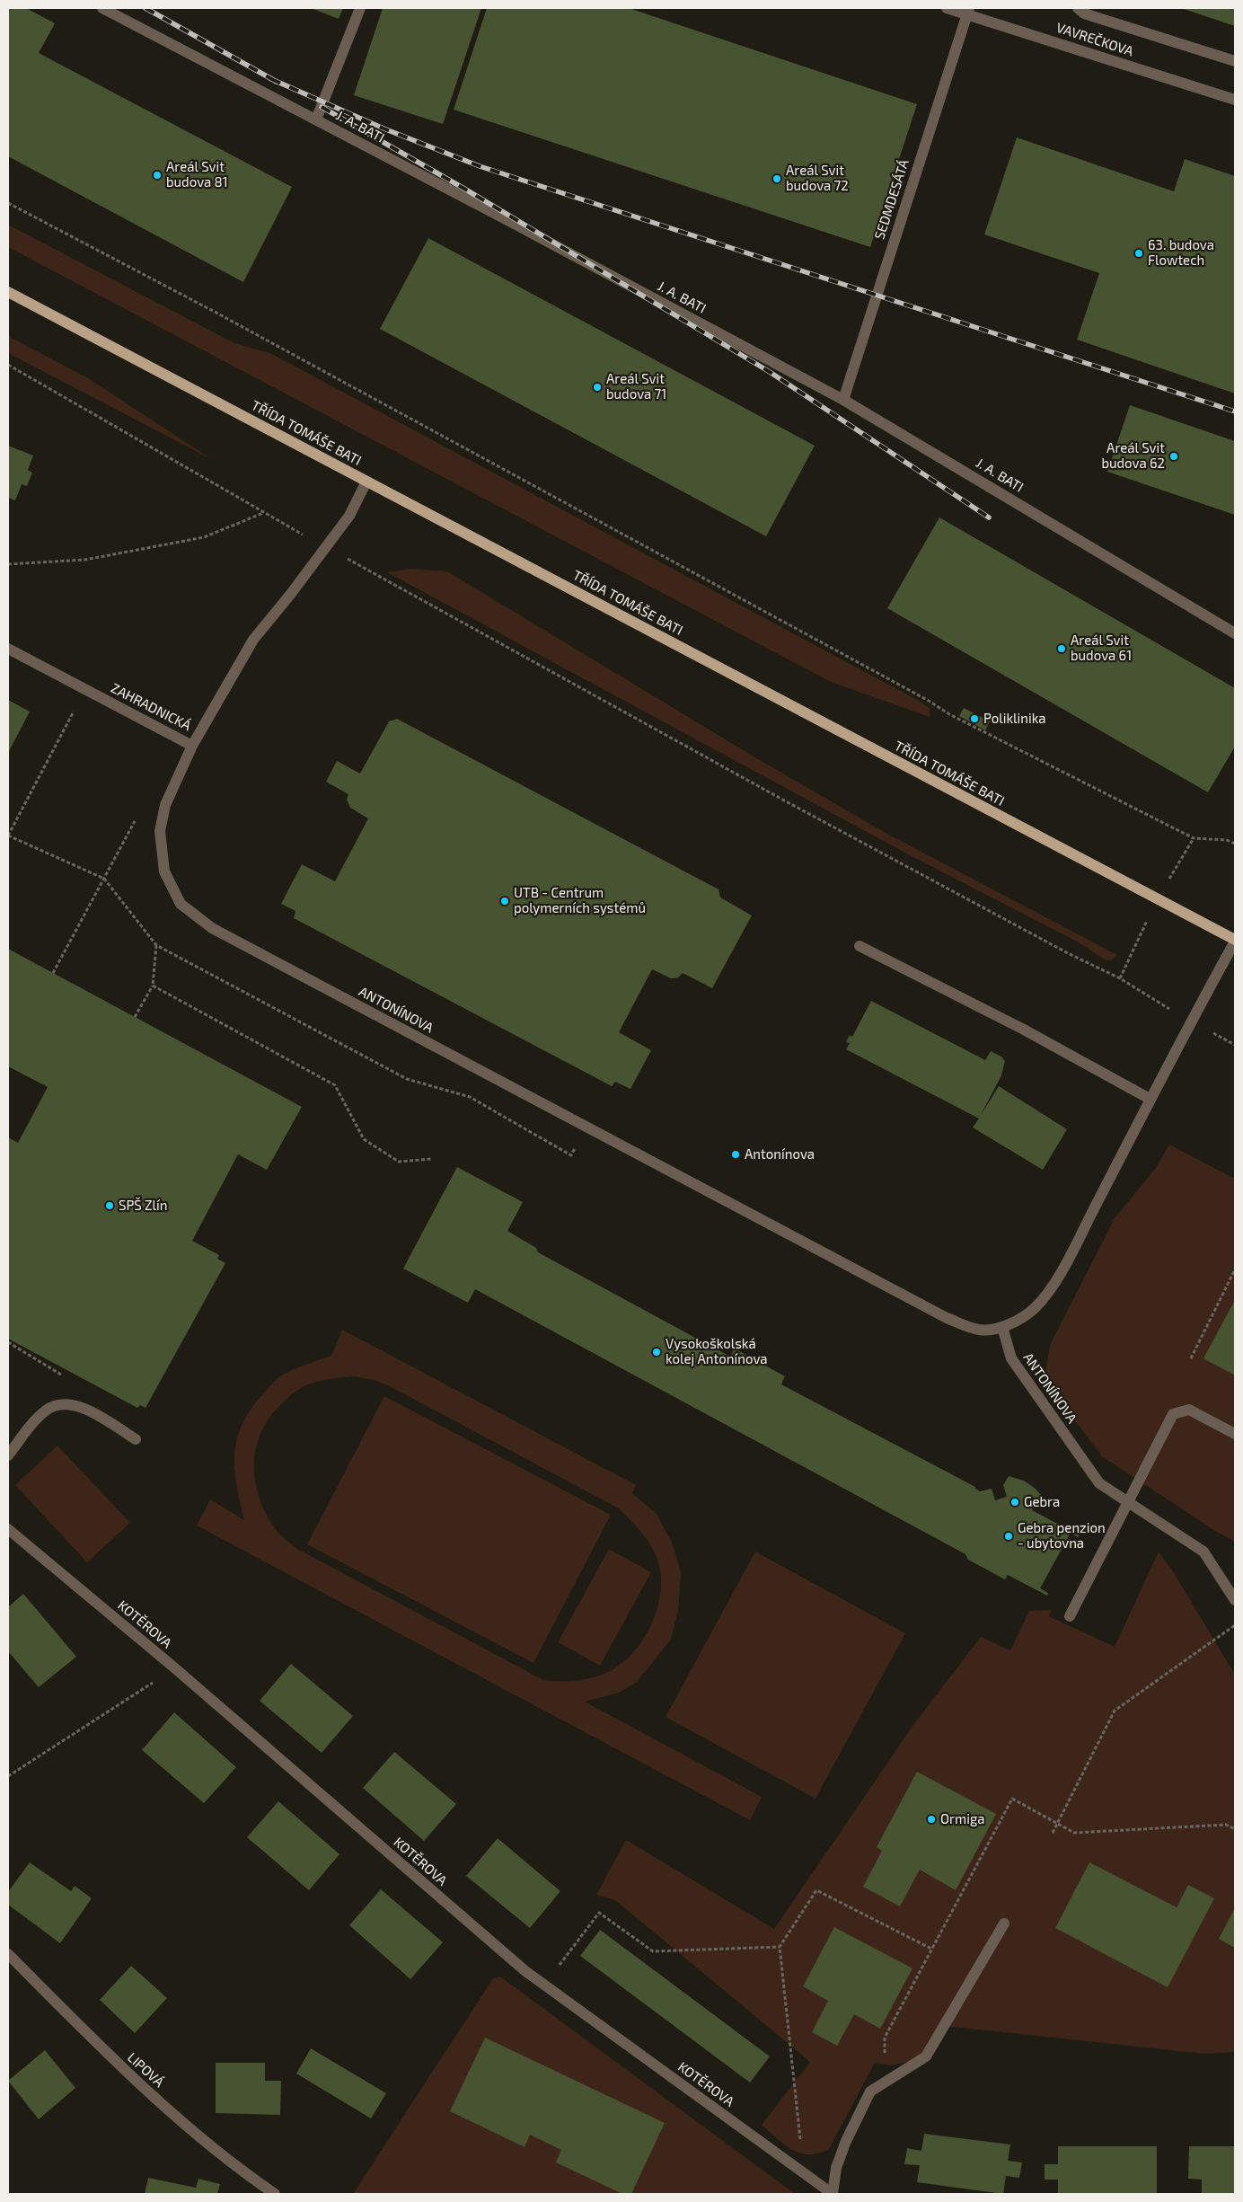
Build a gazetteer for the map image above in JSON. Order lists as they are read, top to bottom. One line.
{"streets":{"main road":["TŘÍDA TOMÁŠE BATI"],"street":["VAVREČKOVA","J. A. BATI","SEDMDESÁTÁ","ZAHRADNICKÁ","ANTONÍNOVA","KOTĚROVA","LIPOVÁ"]},"crossings":[["VAVREČKOVA","SEDMDESÁTÁ"],["J. A. BATI","SEDMDESÁTÁ"],["ZAHRADNICKÁ","ANTONÍNOVA"]],"places":["Areál Svit budova 81","Areál Svit budova 72","63. budova Flowtech","Areál Svit budova 71","Areál Svit budova 62","Areál Svit budova 61","Poliklinika","UTB - Centrum polymerních systémů","Antonínova","SPŠ Zlín","Vysokoškolská kolej Antonínova","Gebra","Gebra penzion - ubytovna","Ormiga"]}
